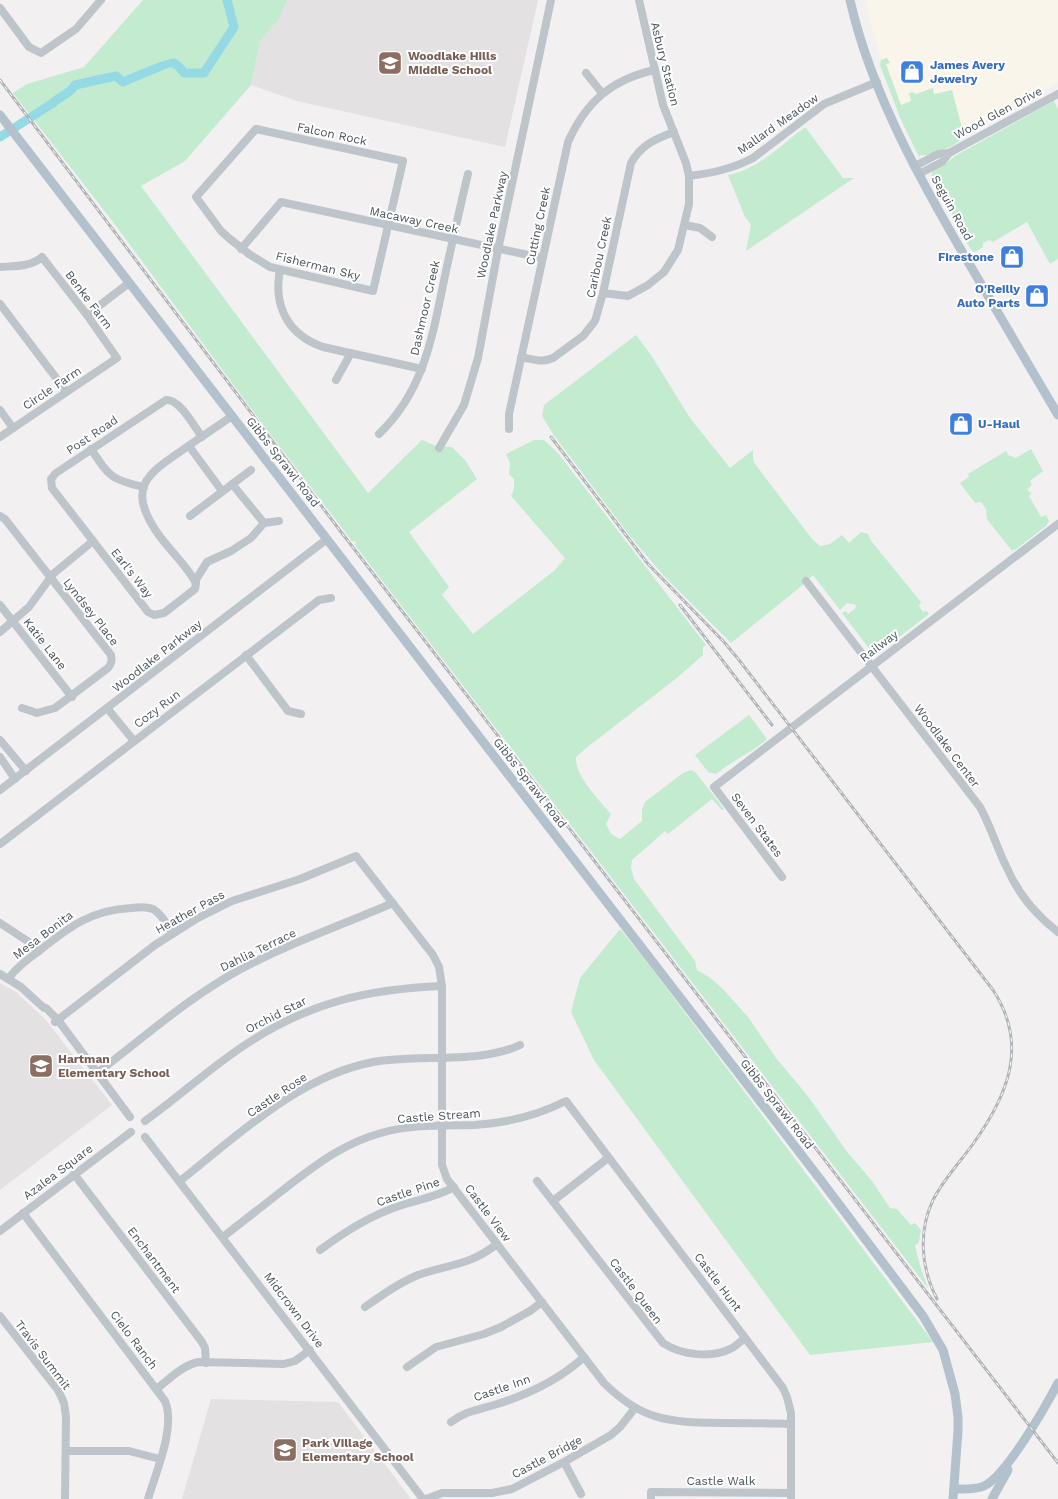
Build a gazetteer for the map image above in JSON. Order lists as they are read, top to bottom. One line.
{"streets":{"main road":["Seguin Road","Gibbs Sprawl Road"],"street":["Asbury Station","Wood Glen Drive","Mallard Meadow","Falcon Rock","Macaway Creek","Woodlake Parkway","Cutting Creek","Caribou Creek","Fisherman Sky","Benke Farm","Dashmoor Creek","Circle Farm","Post Road","Earl's Way","Lyndsey Place","Katie Lane","Railway","Cozy Run","Woodlake Center","Seven States","Heather Pass","Mesa Bonita","Dahlia Terrace","Orchid Star","Castle Rose","Castle Stream","Azalea Square","Castle Pine","Castle View","Enchantment","Castle Hunt","Castle Queen","Midcrown Drive","Cielo Ranch","Travis Summit","Castle Inn","Castle Bridge","Castle Walk"]},"crossings":[["Asbury Station","Mallard Meadow"],["Asbury Station","Cutting Creek"],["Asbury Station","Caribou Creek"],["Wood Glen Drive","Seguin Road"],["Mallard Meadow","Seguin Road"],["Falcon Rock","Macaway Creek"],["Falcon Rock","Fisherman Sky"],["Macaway Creek","Woodlake Parkway"],["Macaway Creek","Cutting Creek"],["Macaway Creek","Fisherman Sky"],["Macaway Creek","Dashmoor Creek"],["Woodlake Parkway","Gibbs Sprawl Road"],["Cutting Creek","Caribou Creek"],["Benke Farm","Circle Farm"],["Post Road","Earl's Way"],["Lyndsey Place","Katie Lane"],["Railway","Woodlake Center"],["Railway","Seven States"],["Heather Pass","Mesa Bonita"],["Heather Pass","Castle View"],["Dahlia Terrace","Castle View"],["Orchid Star","Castle View"],["Castle Rose","Castle View"],["Castle Rose","Midcrown Drive"],["Castle Stream","Castle View"],["Castle Stream","Castle Hunt"],["Castle Stream","Midcrown Drive"],["Azalea Square","Enchantment"],["Azalea Square","Cielo Ranch"],["Castle Pine","Castle View"],["Castle View","Castle Hunt"],["Castle View","Castle Inn"],["Castle View","Castle Bridge"],["Castle Hunt","Castle Queen"],["Castle Hunt","Castle Walk"],["Midcrown Drive","Castle Bridge"]],"places":{"school or university":["Woodlake Hills Middle School","Hartman Elementary School","Park Village Elementary School"],"shop":["James Avery Jewelry","Firestone","O'Reilly Auto Parts","U-Haul"]}}
